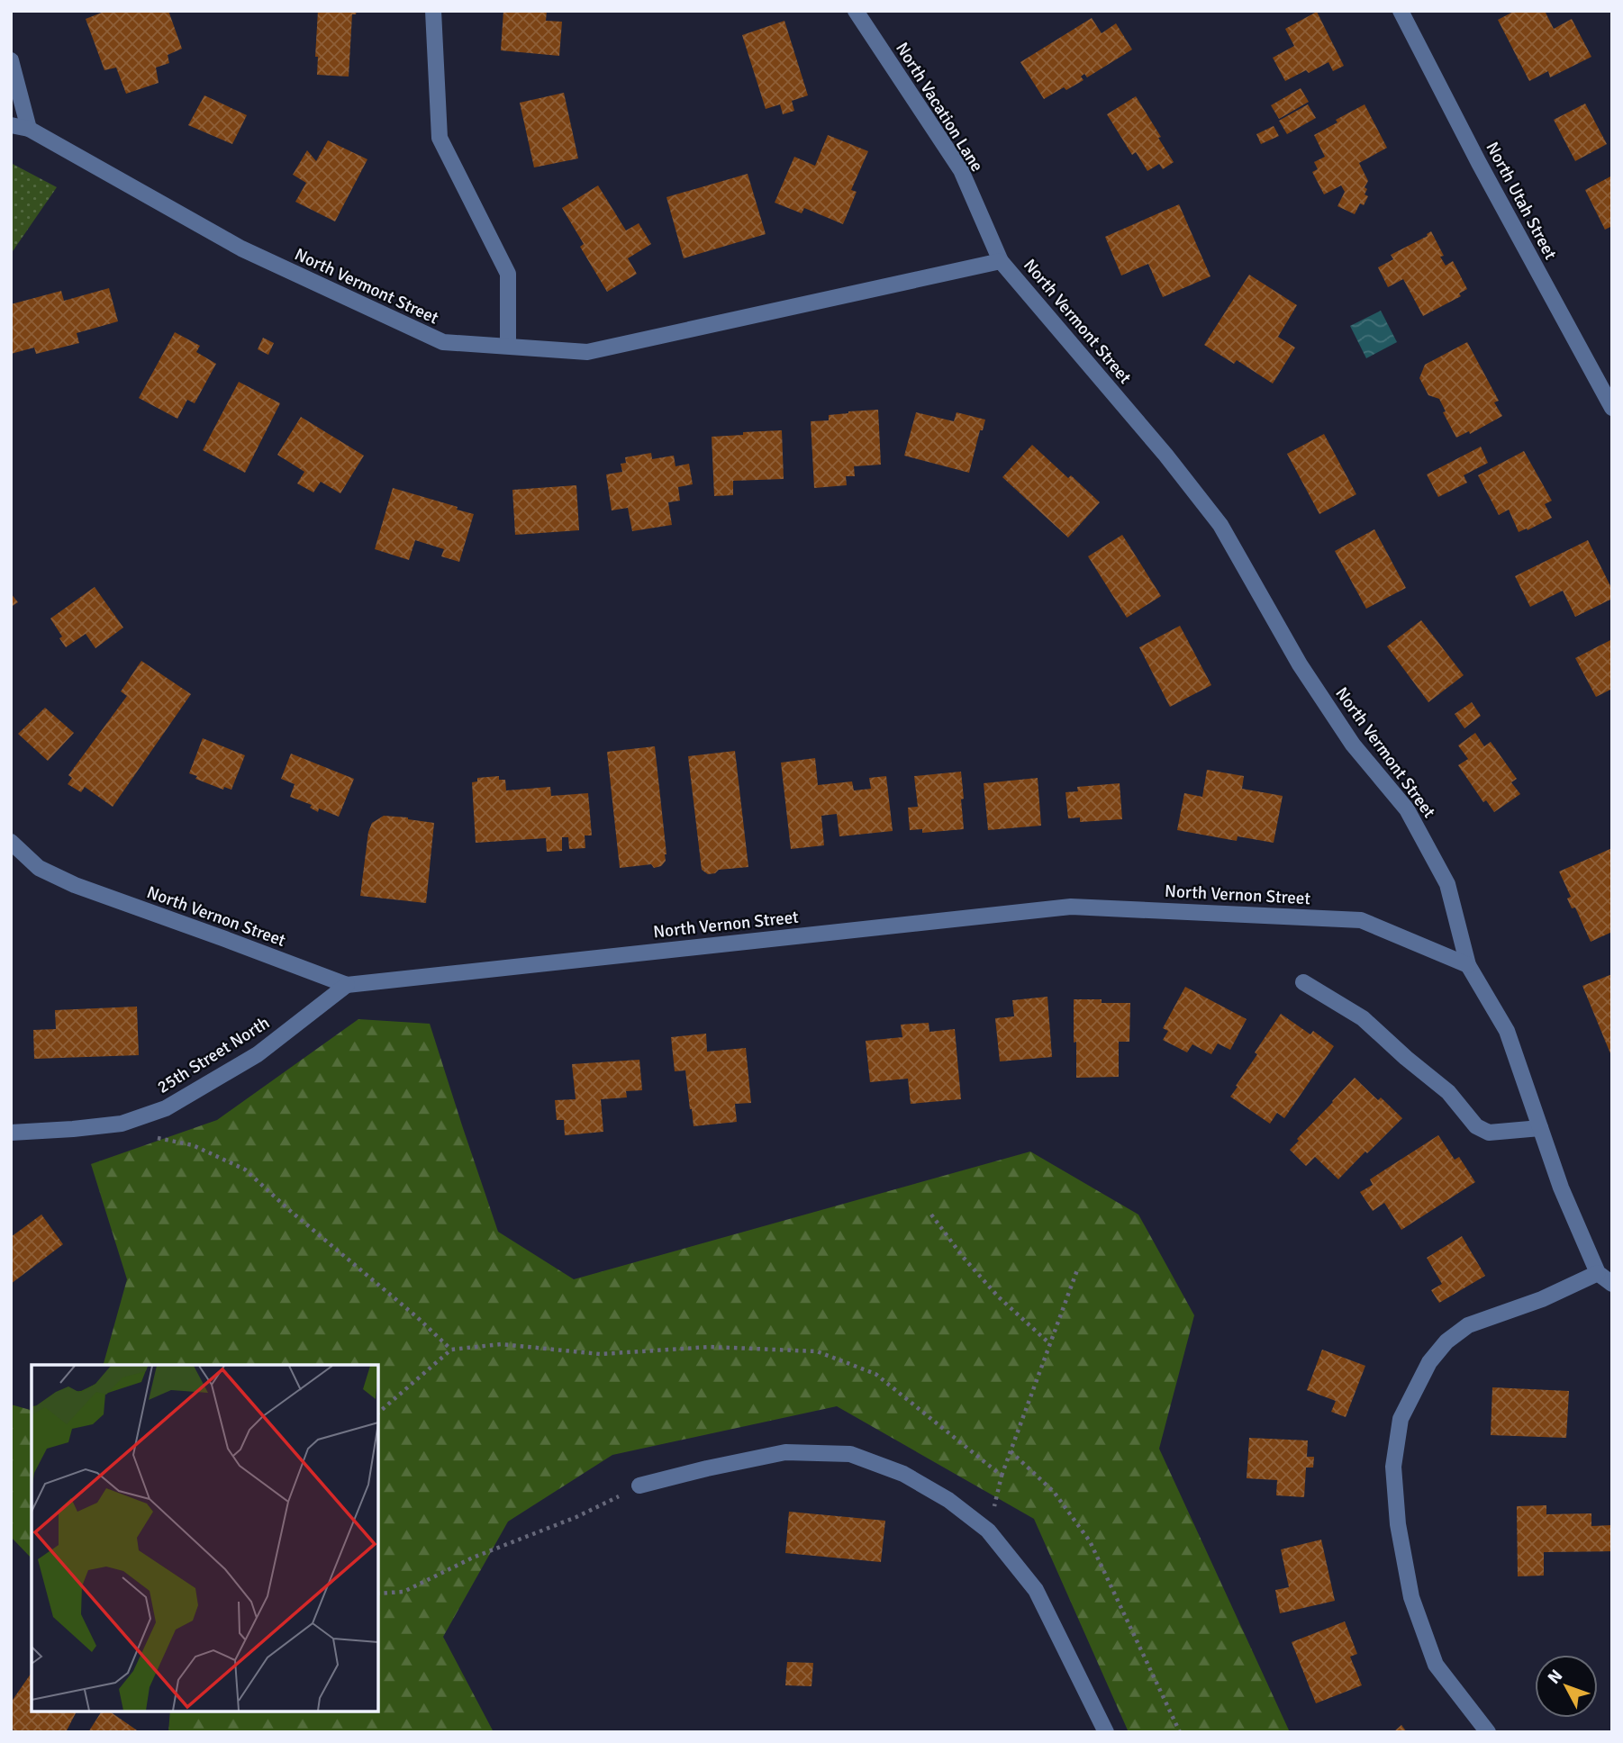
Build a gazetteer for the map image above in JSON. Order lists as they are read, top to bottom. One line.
{"streets":{"street":["North Vacation Lane","North Utah Street","North Vermont Street","North Vernon Street","25th Street North"]},"crossings":[["North Vacation Lane","North Vermont Street"],["North Vermont Street","North Vernon Street"],["North Vernon Street","25th Street North"]],"north":"top left"}
